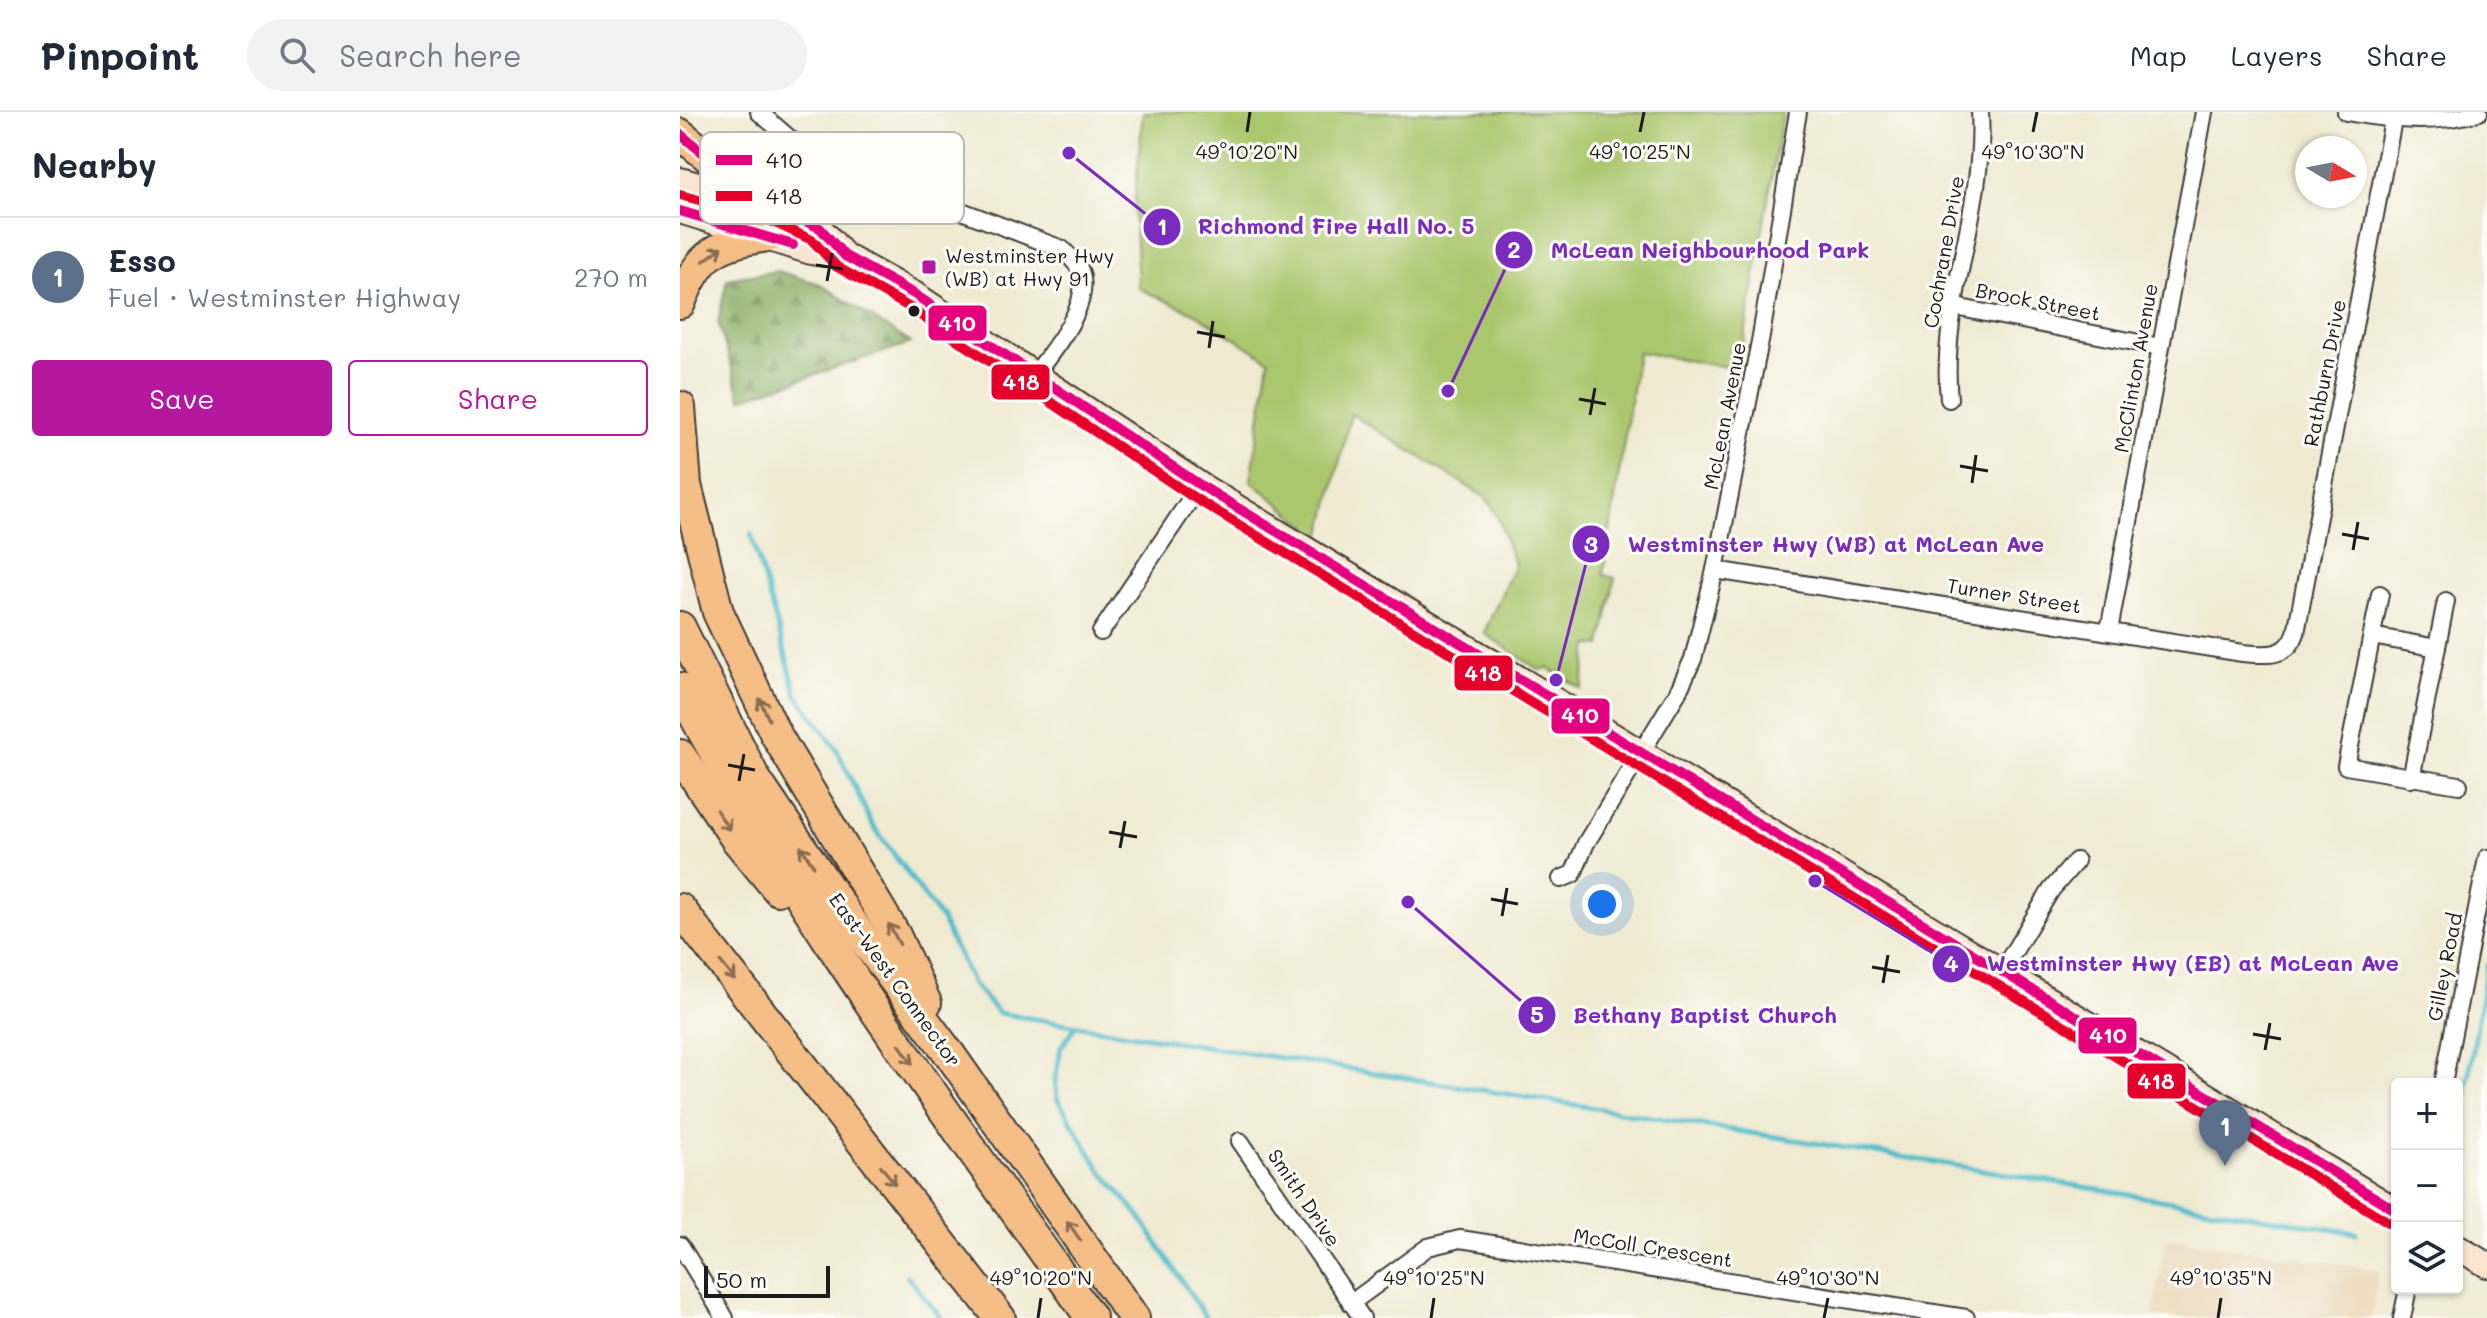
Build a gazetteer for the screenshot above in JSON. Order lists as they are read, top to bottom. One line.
{"streets":{"highway":["East-West Connector"],"street":["Cochrane Drive","Brock Street","McClinton Avenue","Rathburn Drive","McLean Avenue","Turner Street","Gilley Road","Smith Drive","McColl Crescent"]},"crossings":[["Cochrane Drive","Brock Street"],["Brock Street","McClinton Avenue"],["McClinton Avenue","Turner Street"],["Rathburn Drive","Turner Street"],["McLean Avenue","Turner Street"],["Smith Drive","McColl Crescent"]],"places":{"other":["Richmond Fire Hall No. 5","McLean Neighbourhood Park","Westminster Hwy (WB) at McLean Ave","Westminster Hwy (EB) at McLean Ave","Bethany Baptist Church"],"transit":["Westminster Hwy (WB) at Hwy 91"]},"lines":["transit line 410","transit line 418"],"legend":["410","418"],"scale_bar":"50 m","north":"right","page":{"header":"Pinpoint","search":"Search here","nav":["Map","Layers","Share"],"heading":"Nearby","list":[{"mark":"1","name":"Esso","note":"Fuel · Westminster Highway","value":"270 m"}],"buttons":["Save","Share"],"map_buttons":["+","−"],"pins":"1","scale":"50 m"},"coordinates":["49°10'20\"N","49°10'25\"N","49°10'30\"N","49°10'35\"N"]}
